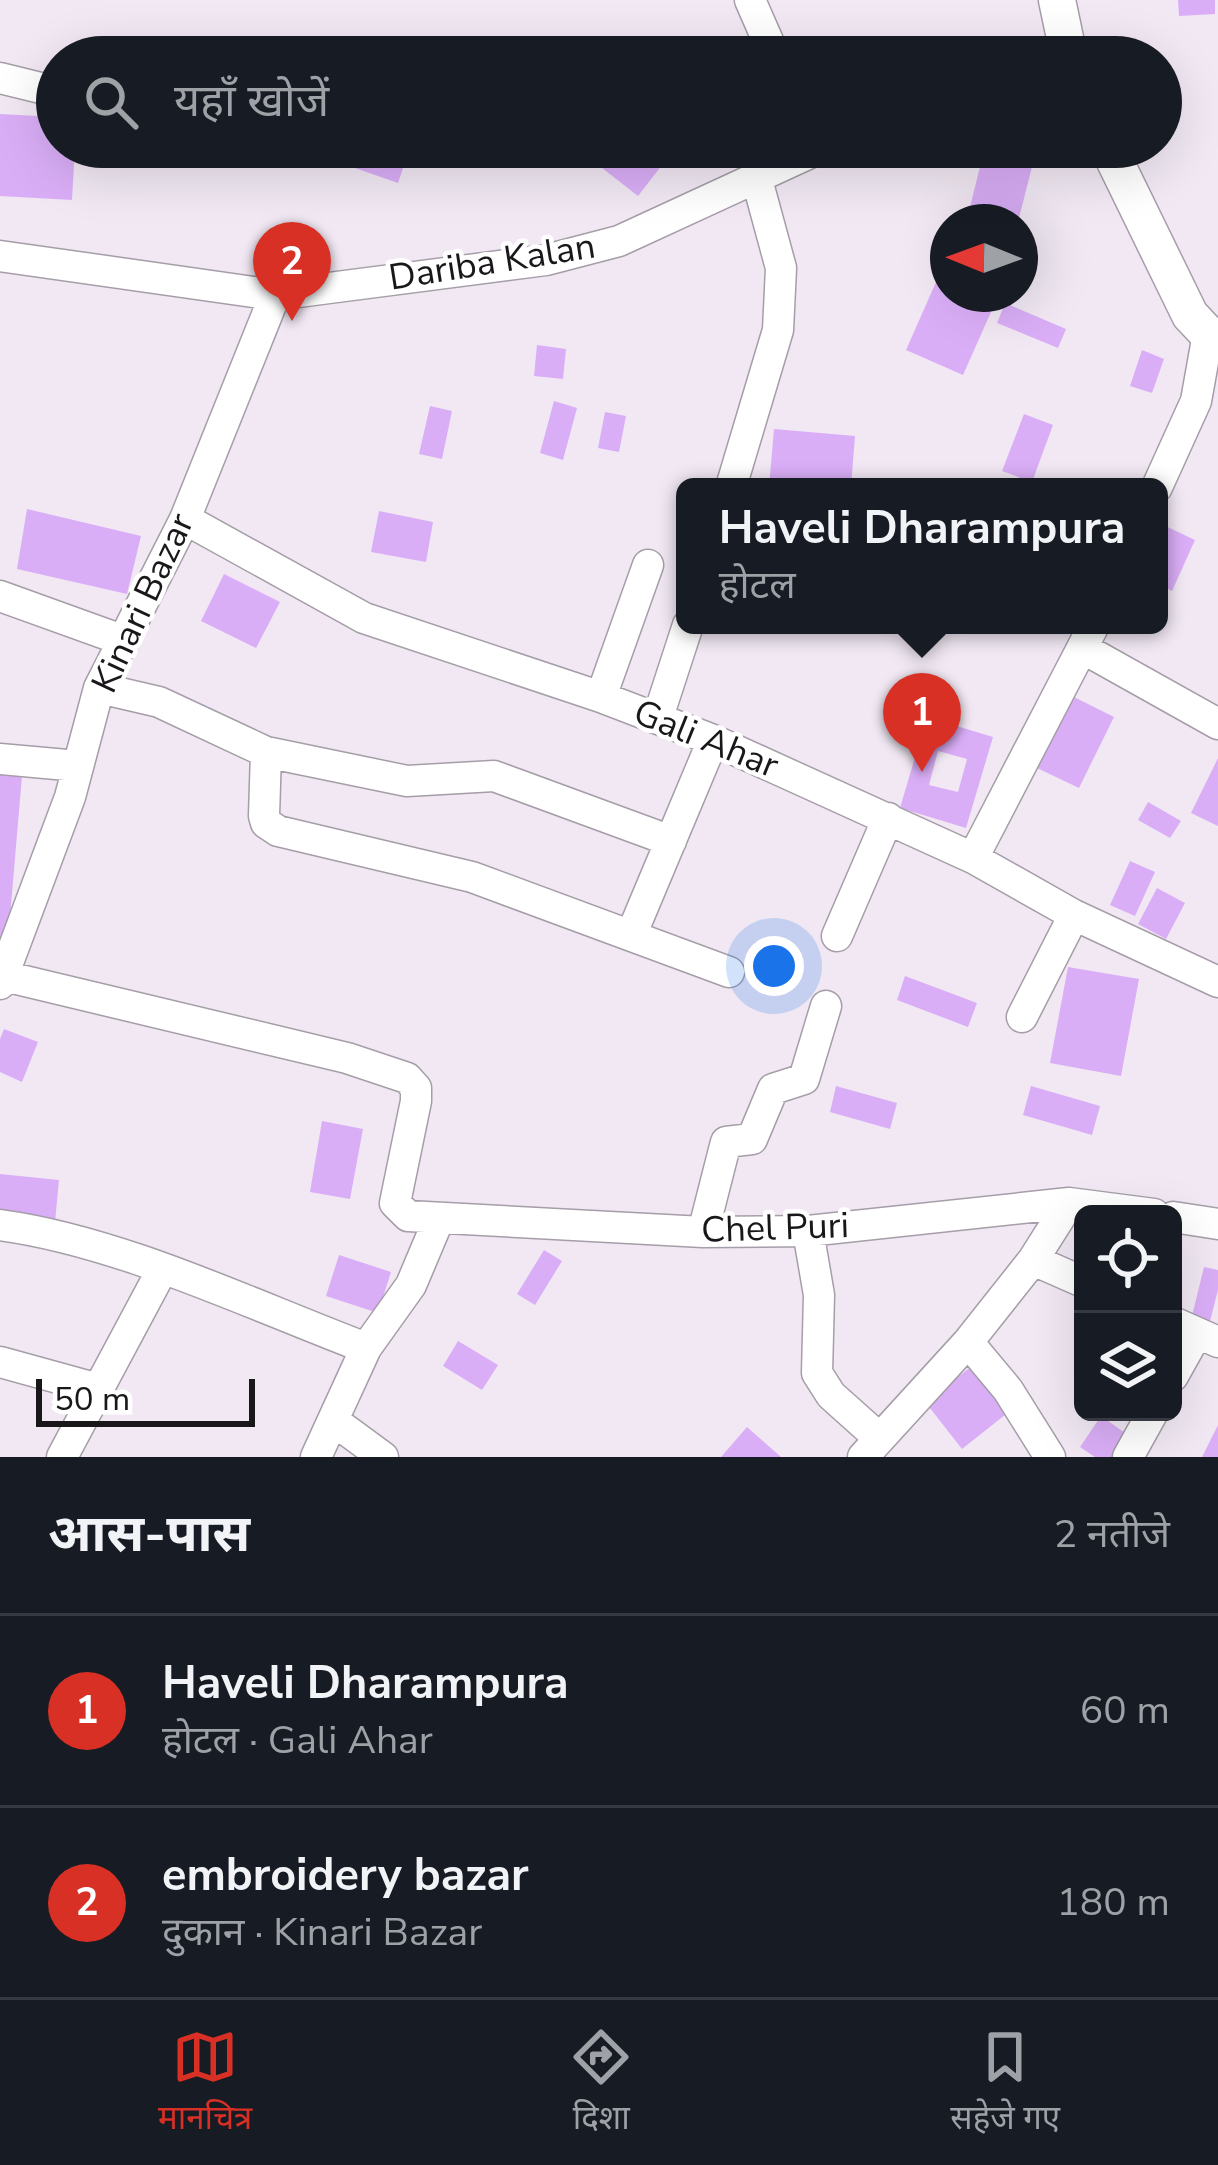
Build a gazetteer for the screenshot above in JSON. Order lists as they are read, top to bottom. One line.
{"streets":{"street":["Dariba Kalan","Kinari Bazar","Gali Ahar","Chel Puri"]},"crossings":[["Dariba Kalan","Kinari Bazar"],["Kinari Bazar","Gali Ahar"],["Kinari Bazar","Chel Puri"]],"scale_bar":"50 m","north":"left","page":{"search":"यहाँ खोजें","pins":["2","1"],"popup":["Haveli Dharampura","होटल"],"scale":"50 m","heading":["आस-पास","2 नतीजे"],"list":[{"mark":"1","name":"Haveli Dharampura","note":"होटल · Gali Ahar","value":"60 m"},{"mark":"2","name":"embroidery bazar","note":"दुकान · Kinari Bazar","value":"180 m"}],"nav":["मानचित्र","दिशा","सहेजे गए"]}}
